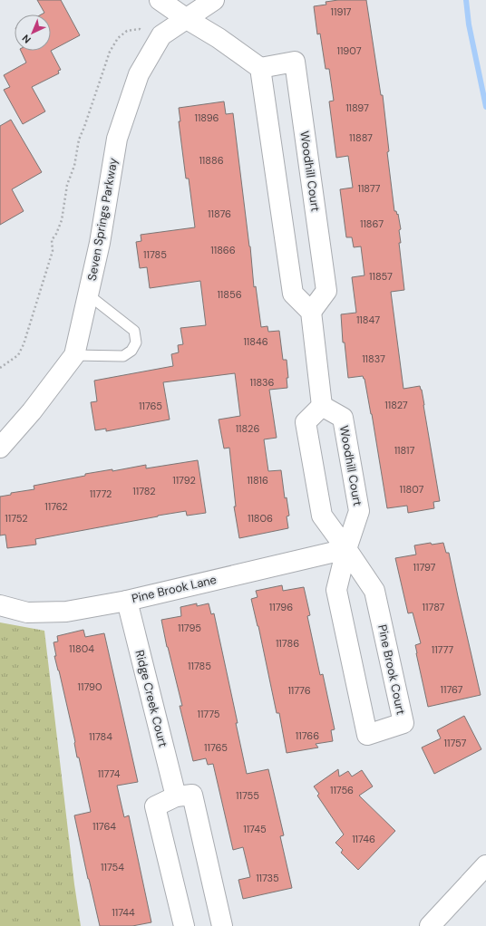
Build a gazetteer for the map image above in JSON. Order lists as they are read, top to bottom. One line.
{"streets":{"street":["Woodhill Court","Seven Springs Parkway","Pine Brook Lane","Pine Brook Court","Ridge Creek Court"]},"crossings":[["Woodhill Court","Pine Brook Lane"],["Woodhill Court","Pine Brook Court"],["Pine Brook Lane","Pine Brook Court"],["Pine Brook Lane","Ridge Creek Court"]],"house_numbers":["11917","11907","11897","11896","11887","11886","11877","11876","11867","11866","11785","11857","11856","11847","11846","11837","11836","11827","11765","11826","11817","11792","11816","11807","11782","11772","11762","11752","11806","11797","11796","11787","11795","11786","11804","11777","11785","11790","11767","11776","11775","11766","11784","11757","11765","11774","11756","11755","11764","11745","11746","11754","11735","11744"],"north":"bottom left"}
